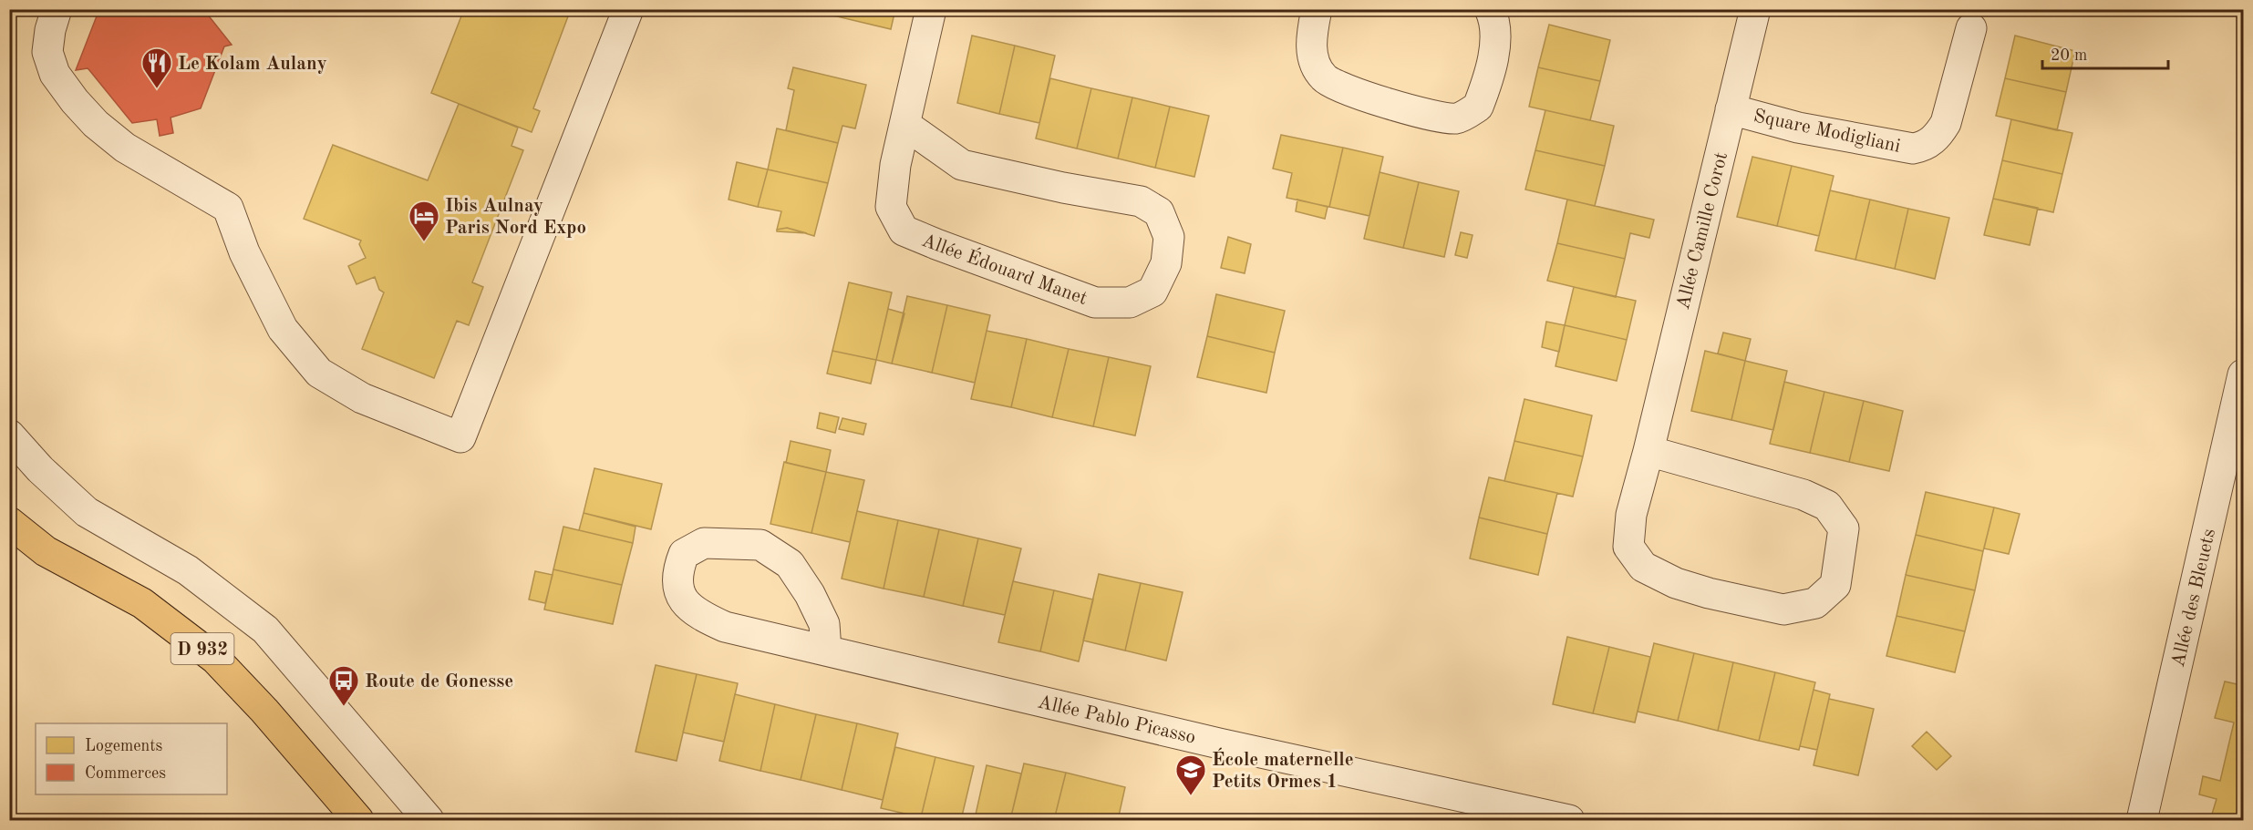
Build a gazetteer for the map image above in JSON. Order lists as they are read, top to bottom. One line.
{"streets":{"main road":["D 932"],"street":["Square Modigliani","Allée Camille Corot","Allée Édouard Manet","Allée des Bleuets","Allée Pablo Picasso"]},"crossings":[["Square Modigliani","Allée Camille Corot"]],"places":{"restaurant":["Le Kolam Aulany"],"hotel":["Ibis Aulnay Paris Nord Expo"],"bus stop":["Route de Gonesse"],"school or university":["École maternelle Petits Ormes 1"]},"legend":["Logements","Commerces"],"scale_bar":"20 m"}
